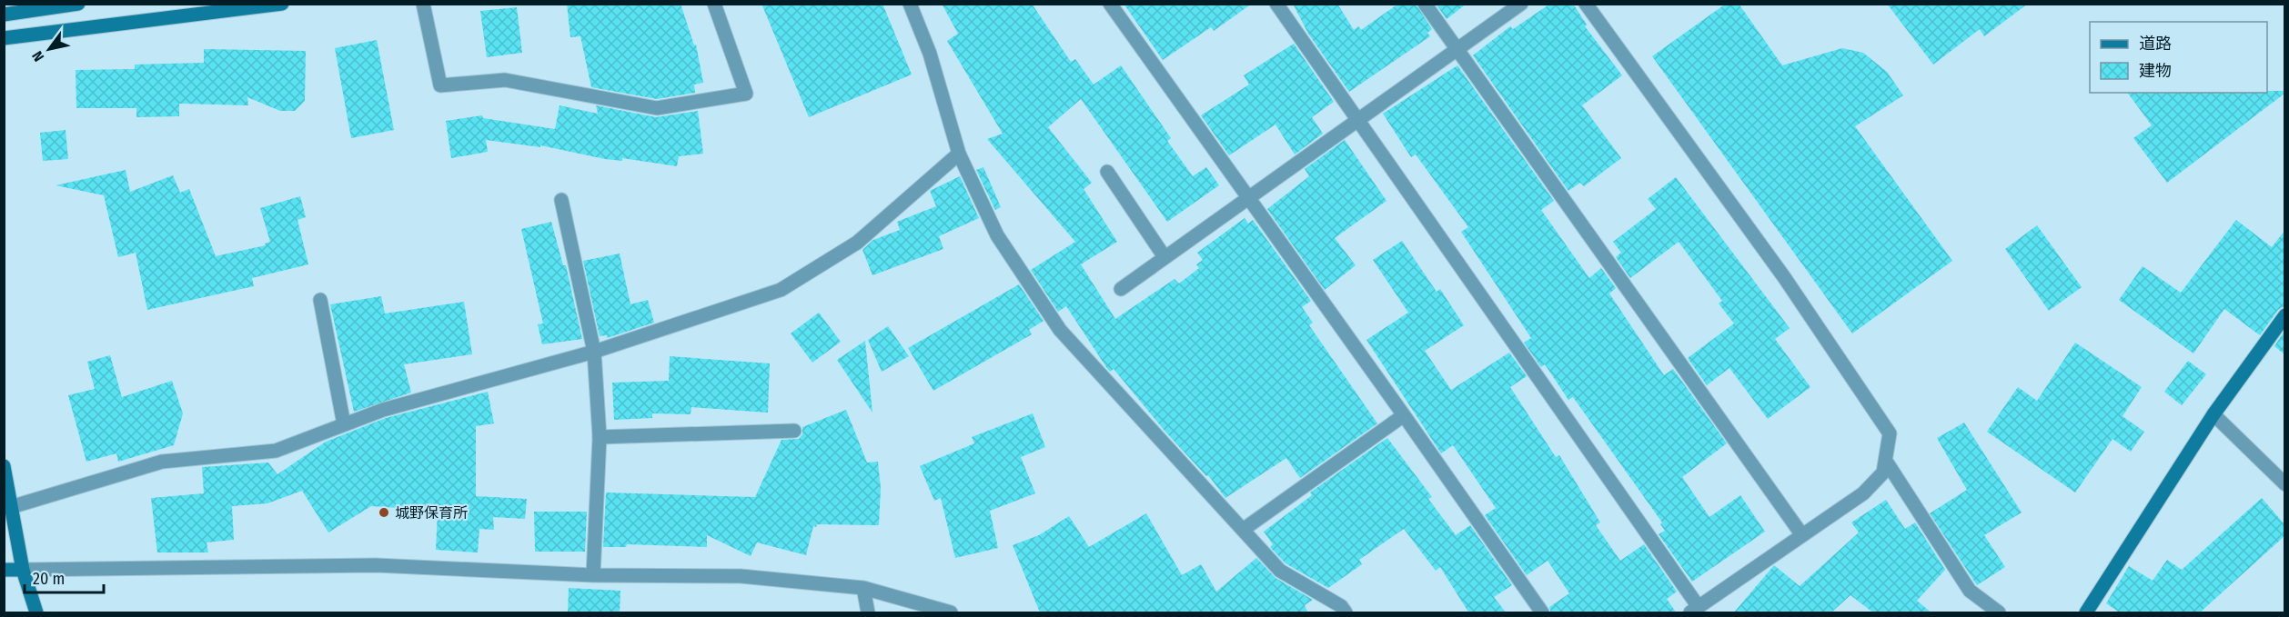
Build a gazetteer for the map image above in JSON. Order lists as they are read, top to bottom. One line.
{"places":["城野保育所"],"legend":["道路","建物"],"scale_bar":"20 m","north":"bottom left"}
